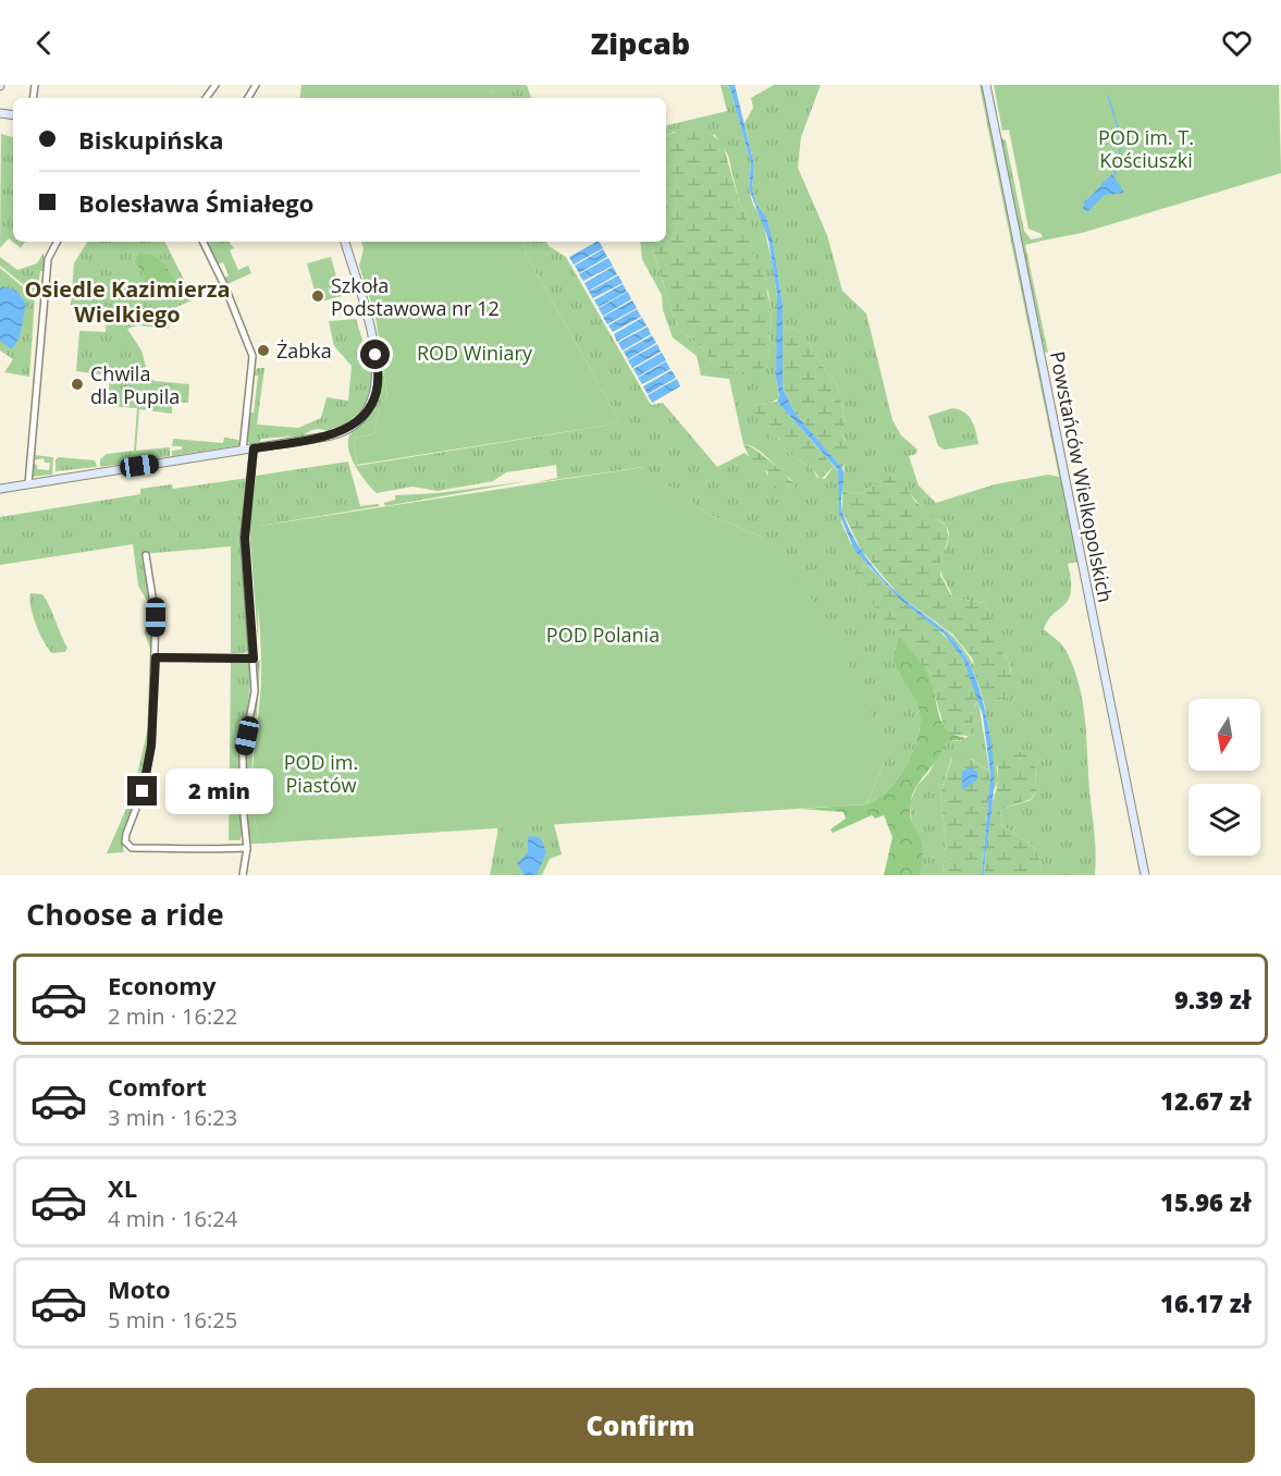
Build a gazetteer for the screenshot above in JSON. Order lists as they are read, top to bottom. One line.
{"streets":{"street":["Powstańców Wielkopolskich"]},"districts":["Osiedle Kazimierza Wielkiego"],"parks":["POD im. T. Kościuszki","ROD Winiary","POD Polania","POD im. Piastów"],"places":["Szkoła Podstawowa nr 12","Żabka","Chwila dla Pupila"],"north":"bottom","page":{"header":"Zipcab","banner":["Biskupińska","Bolesława Śmiałego"],"bubble":"2 min","heading":"Choose a ride","list":[{"name":"Economy","note":"2 min · 16:22","value":"9.39 zł"},{"name":"Comfort","note":"3 min · 16:23","value":"12.67 zł"},{"name":"XL","note":"4 min · 16:24","value":"15.96 zł"},{"name":"Moto","note":"5 min · 16:25","value":"16.17 zł"}],"buttons":"Confirm"}}
